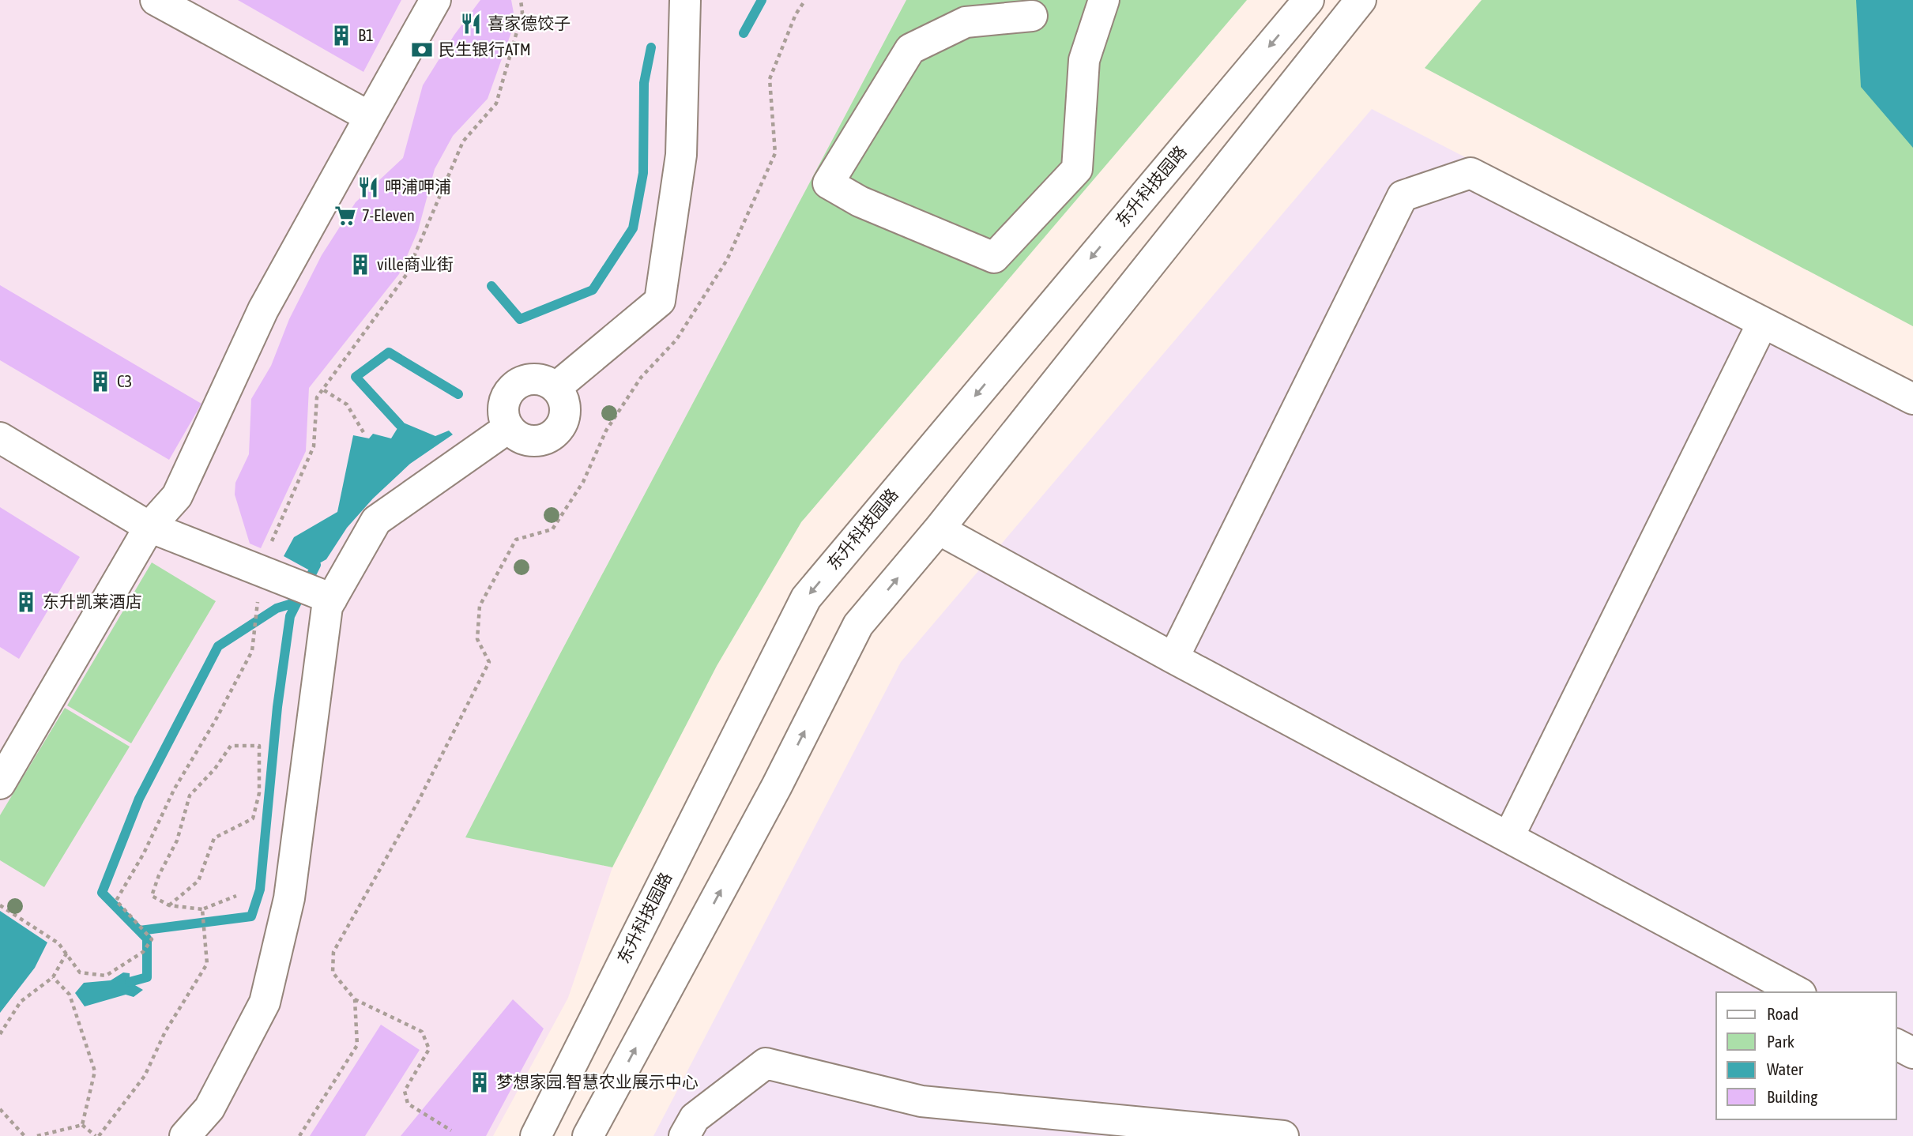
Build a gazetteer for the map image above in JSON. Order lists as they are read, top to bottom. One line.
{"streets":{"street":["东升科技园路"]},"places":{"restaurant":["喜家德饺子","呷浦呷浦"],"building":["B1","ville商业街","C3","东升凯莱酒店","梦想家园.智慧农业展示中心"],"bank":["民生银行ATM"],"supermarket":["7-Eleven"]},"legend":["Road","Park","Water","Building"]}
